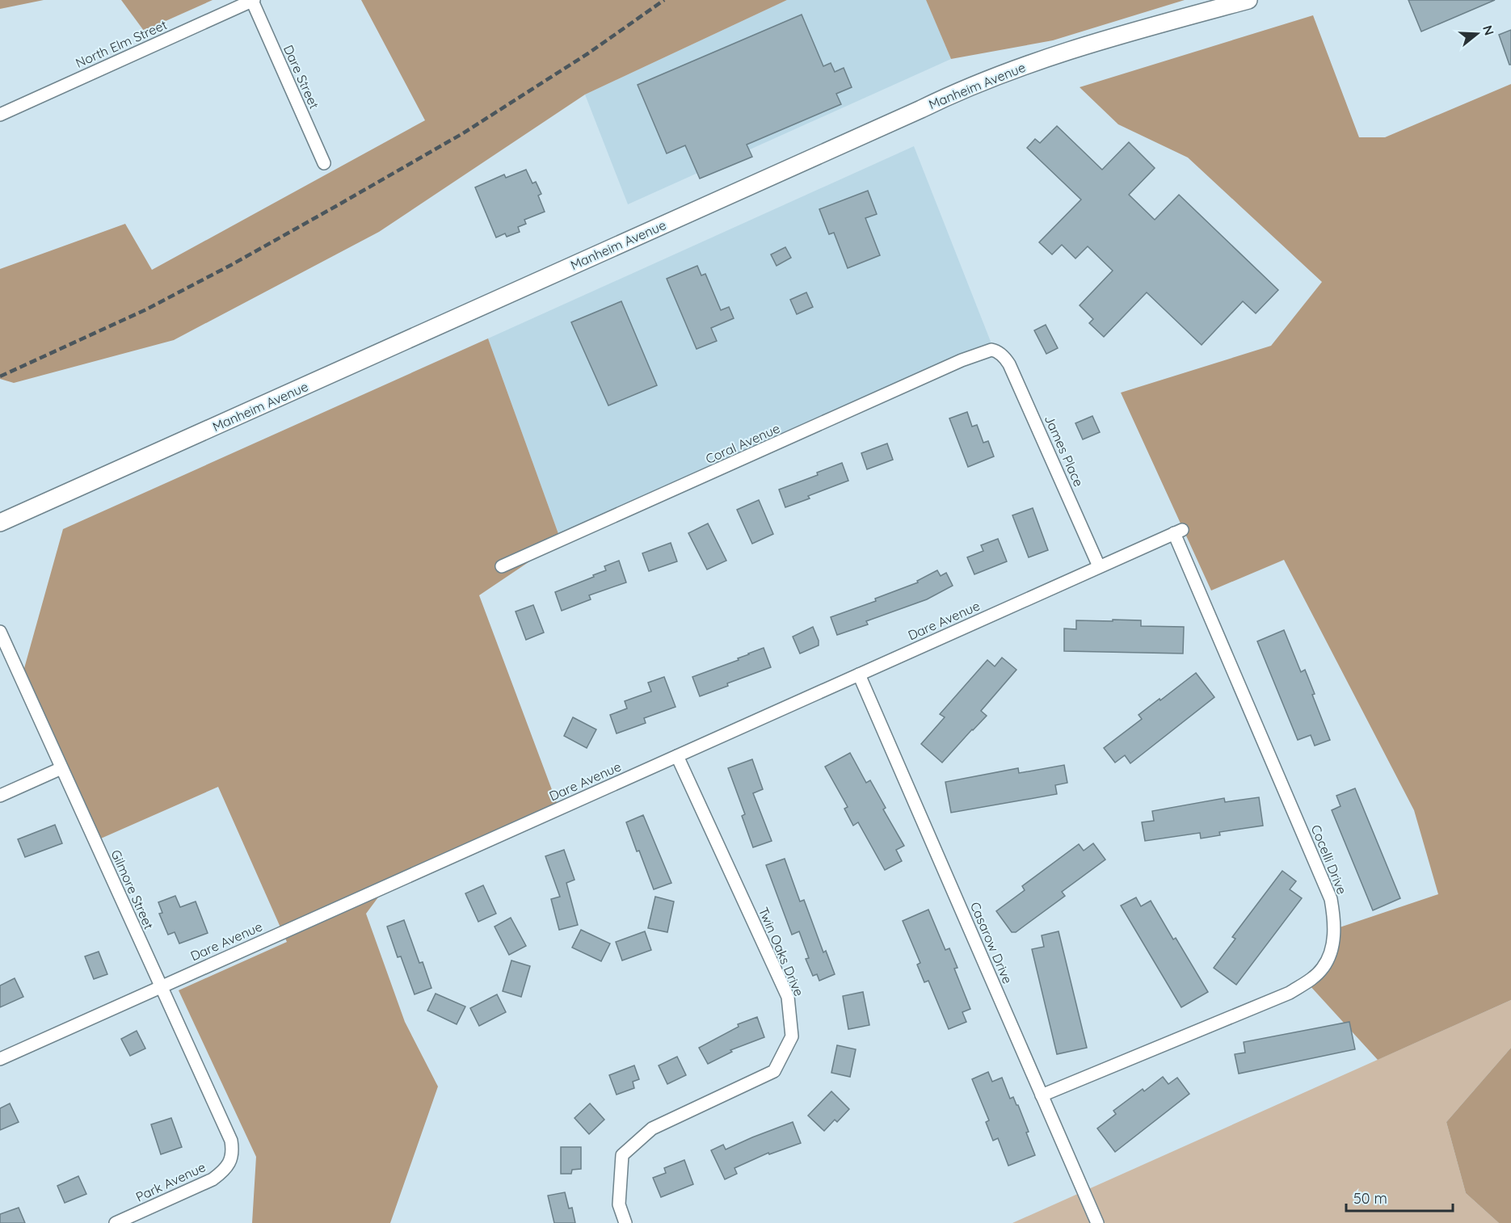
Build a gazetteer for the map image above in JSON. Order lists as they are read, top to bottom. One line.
{"streets":{"street":["North Elm Street","Dare Street","Manheim Avenue","Coral Avenue","James Place","Dare Avenue","Cocelli Drive","Gilmore Street","Casarow Drive","Twin Oaks Drive","Park Avenue"]},"crossings":[["North Elm Street","Dare Street"],["Coral Avenue","James Place"],["James Place","Dare Avenue"],["Dare Avenue","Cocelli Drive"],["Dare Avenue","Gilmore Street"],["Dare Avenue","Casarow Drive"],["Dare Avenue","Twin Oaks Drive"],["Cocelli Drive","Casarow Drive"],["Gilmore Street","Park Avenue"]],"scale_bar":"50 m","north":"right"}
